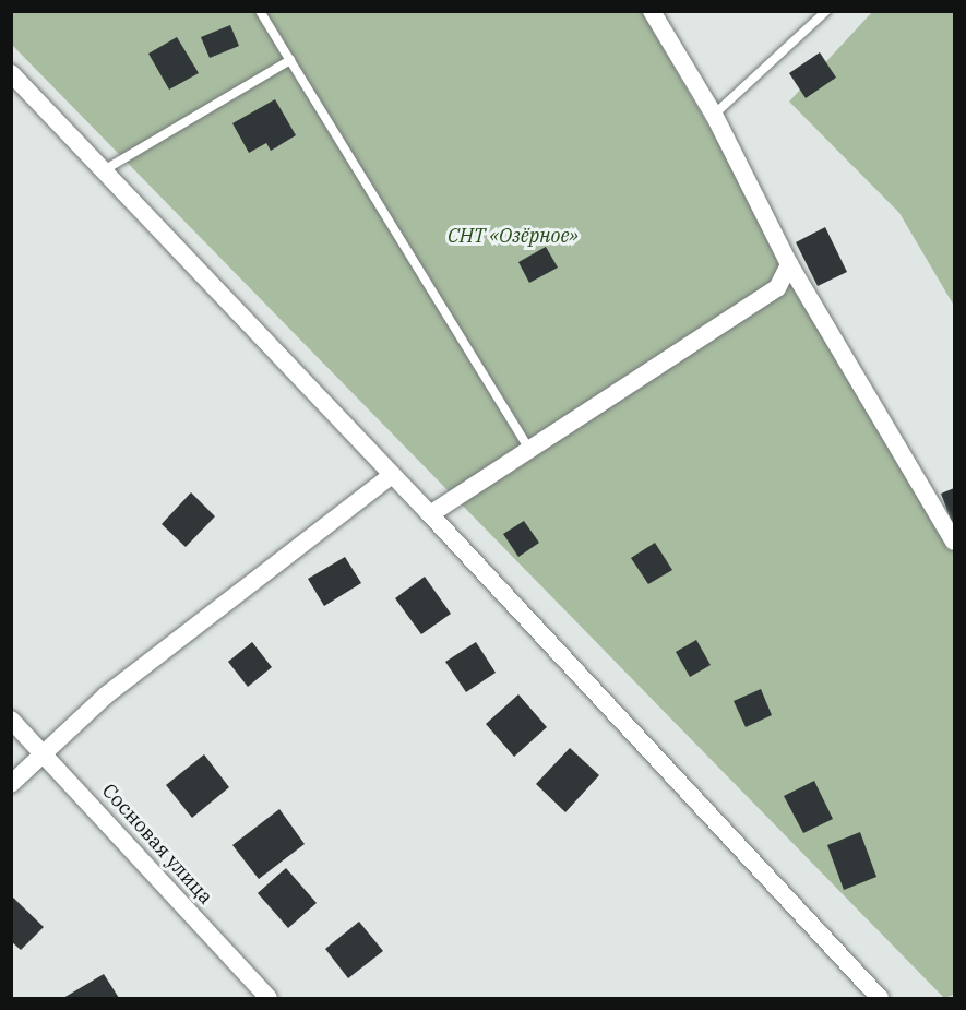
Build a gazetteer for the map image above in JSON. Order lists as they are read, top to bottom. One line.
{"streets":{"street":["Сосновая улица"]},"parks":["СНТ «Озёрное»"]}
